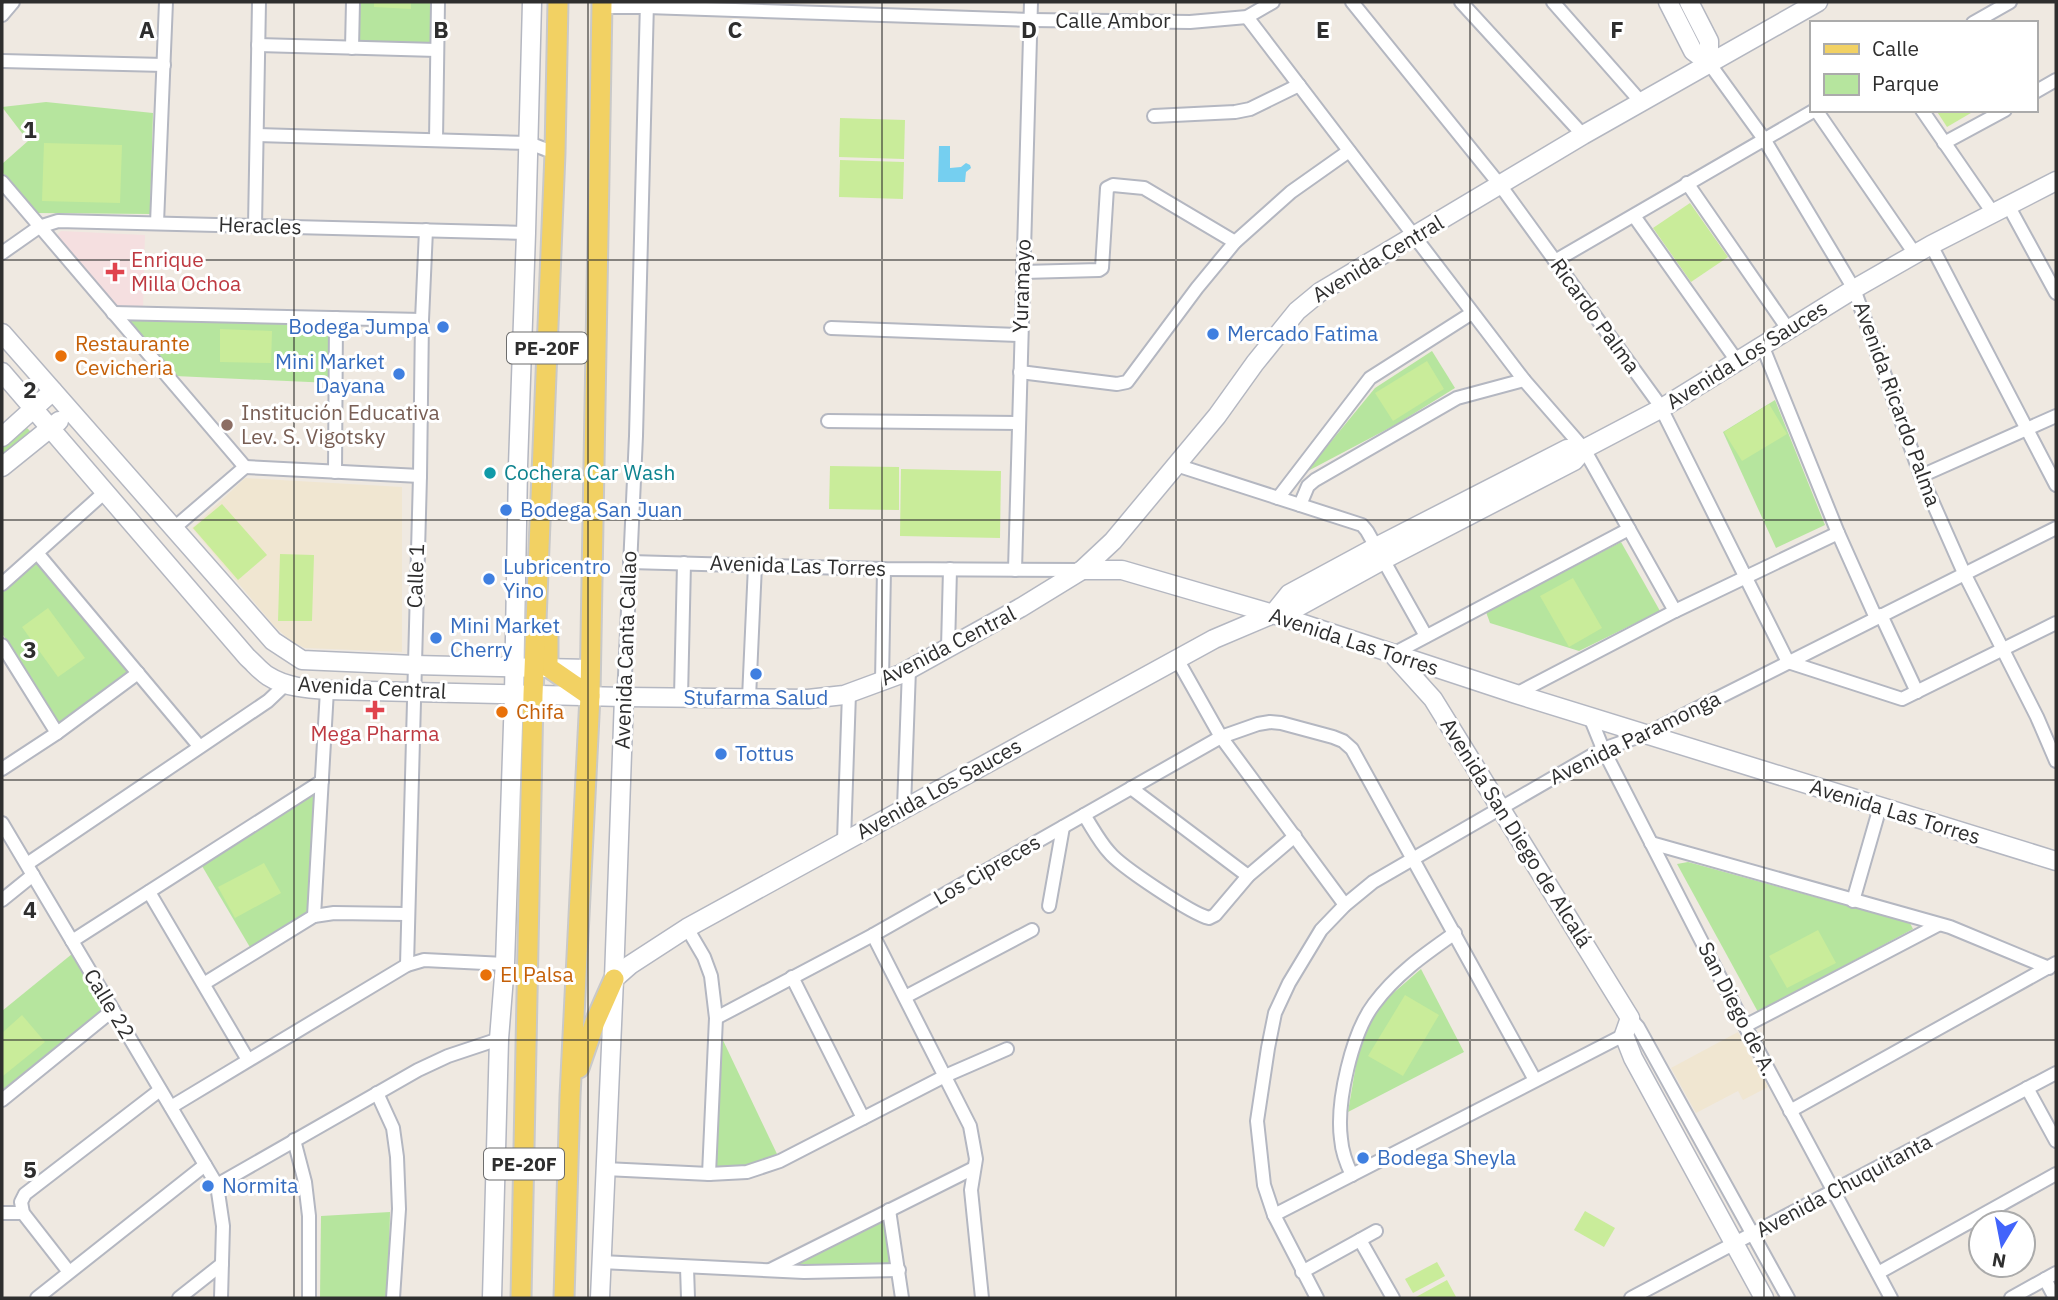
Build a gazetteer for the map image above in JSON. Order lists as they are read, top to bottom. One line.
{"streets":{"main road":["PE-20F","Avenida Canta Callao"],"street":["Calle Ambor","Heracles","Avenida Central","Yuramayo","Ricardo Palma","Avenida Los Sauces","Avenida Ricardo Palma","Avenida Las Torres","Calle 1","Avenida Paramonga","Avenida San Diego de Alcalá","Los Cipreces","Calle 22","San Diego de A.","Avenida Chuquitanta"]},"crossings":[["Calle Ambor","Yuramayo"],["Calle Ambor","Avenida Canta Callao"],["Heracles","Calle 1"],["Avenida Central","Ricardo Palma"],["Avenida Central","PE-20F"],["Avenida Central","Avenida Ricardo Palma"],["Avenida Central","Avenida Las Torres"],["Avenida Central","Calle 1"],["Avenida Central","Avenida Canta Callao"],["Yuramayo","Avenida Las Torres"],["Ricardo Palma","Avenida Los Sauces"],["Ricardo Palma","Avenida Paramonga"],["Avenida Los Sauces","Avenida Ricardo Palma"],["Avenida Los Sauces","Avenida Las Torres"],["Avenida Los Sauces","Avenida Canta Callao"],["Avenida Ricardo Palma","Avenida Paramonga"],["Avenida Las Torres","Avenida Canta Callao"],["Avenida Las Torres","Avenida Paramonga"],["Avenida Las Torres","Avenida San Diego de Alcalá"],["Avenida Las Torres","San Diego de A."],["Avenida Paramonga","Avenida San Diego de Alcalá"],["Avenida Paramonga","Los Cipreces"],["Avenida Paramonga","San Diego de A."],["Avenida San Diego de Alcalá","Avenida Chuquitanta"],["San Diego de A.","Avenida Chuquitanta"]],"places":{"health":["Enrique Milla Ochoa","Mega Pharma"],"other":["Bodega Jumpa","Mercado Fatima","Restaurante Cevicheria","Mini Market Dayana","Institución Educativa Lev. S. Vigotsky","Cochera Car Wash","Bodega San Juan","Lubricentro Yino","Mini Market Cherry","Stufarma Salud","Chifa","Tottus","El Palsa","Bodega Sheyla","Normita"]},"legend":["Calle","Parque"],"north":"bottom","grid":{"columns":["A","B","C","D","E","F"],"rows":["1","2","3","4","5"]}}
